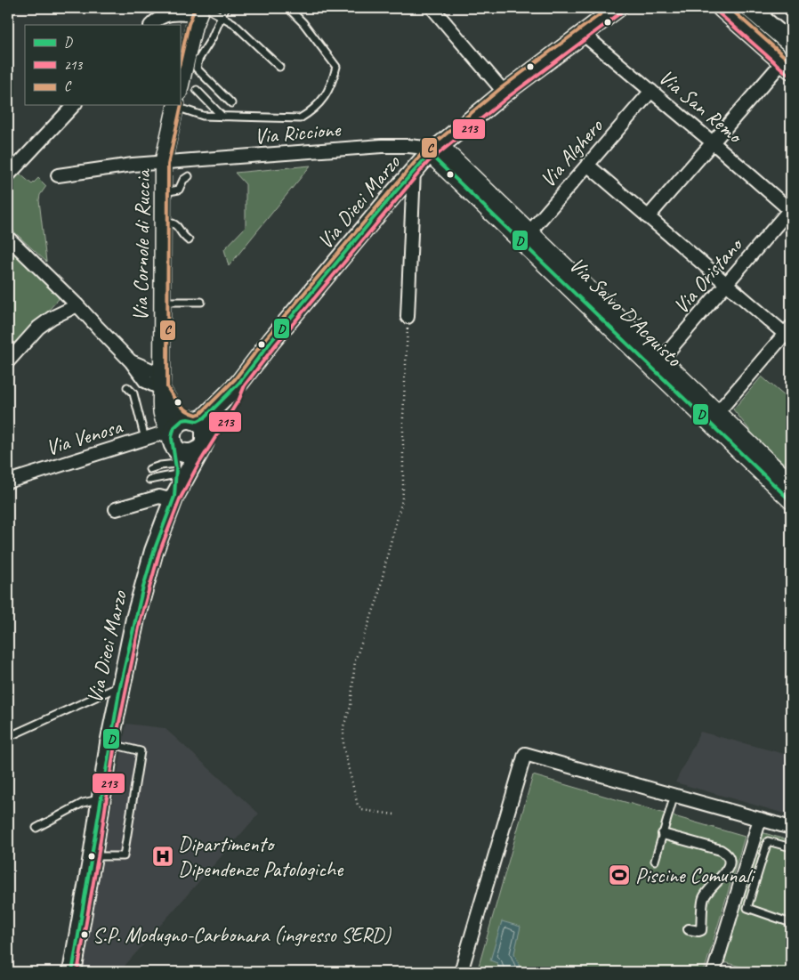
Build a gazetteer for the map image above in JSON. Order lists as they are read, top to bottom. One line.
{"streets":{"main road":["Via Dieci Marzo"],"street":["Via San Remo","Via Riccione","Via Alghero","Via Cornole di Ruccia","Via Oristano","Via Salvo D'Acquisto","Via Venosa"]},"crossings":[["Via San Remo","Via Alghero"],["Via San Remo","Via Dieci Marzo"],["Via San Remo","Via Oristano"],["Via Riccione","Via Dieci Marzo"],["Via Riccione","Via Cornole di Ruccia"],["Via Riccione","Via Salvo D'Acquisto"],["Via Alghero","Via Salvo D'Acquisto"],["Via Dieci Marzo","Via Cornole di Ruccia"],["Via Dieci Marzo","Via Salvo D'Acquisto"],["Via Dieci Marzo","Via Venosa"],["Via Cornole di Ruccia","Via Venosa"],["Via Oristano","Via Salvo D'Acquisto"]],"places":{"hospital":["Dipartimento Dipendenze Patologiche"],"sports":["Piscine Comunali"],"other":["S.P. Modugno-Carbonara (ingresso SERD)"]},"lines":["transit line C","transit line 213","transit line D"],"legend":["D","213","C"]}
